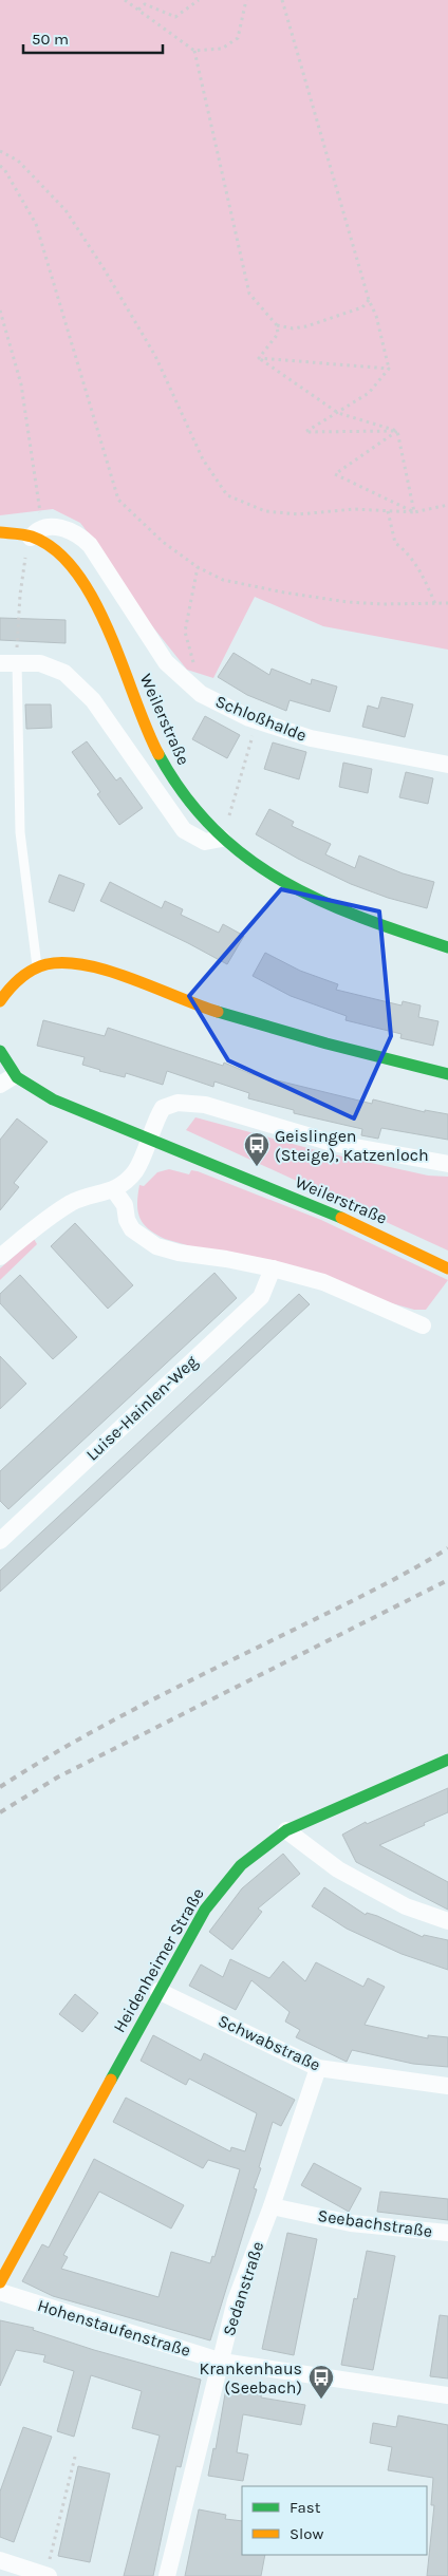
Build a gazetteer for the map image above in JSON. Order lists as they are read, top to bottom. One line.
{"streets":{"street":["Schloßhalde","Weilerstraße","Luise-Hainlen-Weg","Heidenheimer Straße","Schwabstraße","Seebachstraße","Sedanstraße","Hohenstaufenstraße"]},"crossings":[["Schloßhalde","Weilerstraße"],["Heidenheimer Straße","Schwabstraße"],["Schwabstraße","Sedanstraße"],["Seebachstraße","Sedanstraße"],["Sedanstraße","Hohenstaufenstraße"]],"places":{"bus stop":["Geislingen (Steige), Katzenloch","Krankenhaus (Seebach)"]},"legend":["Fast","Slow"],"scale_bar":"50 m"}
